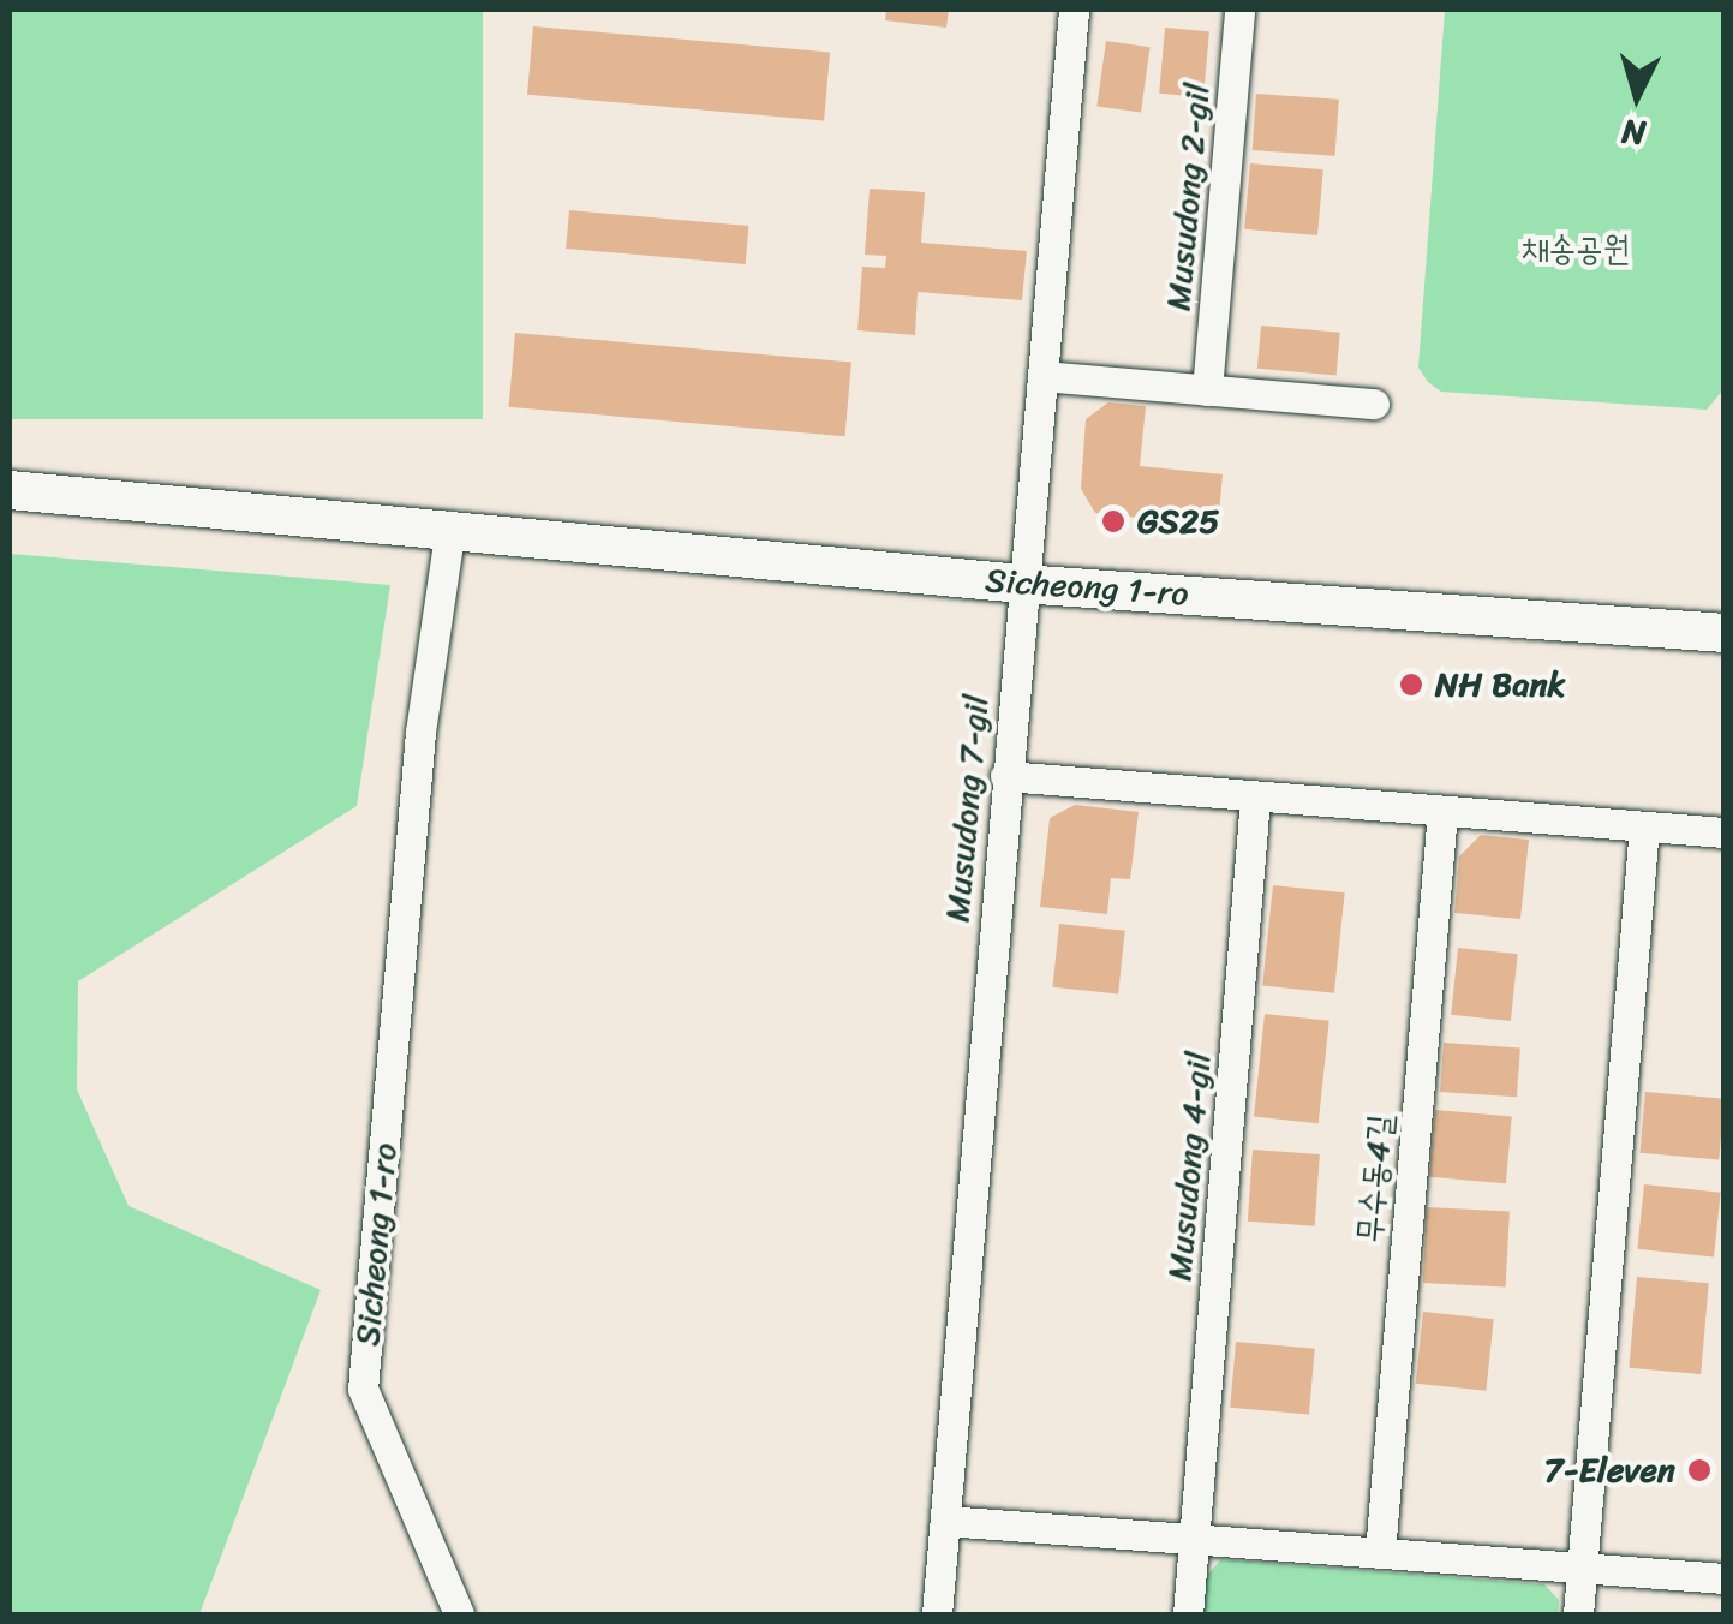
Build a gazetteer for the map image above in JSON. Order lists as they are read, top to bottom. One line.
{"streets":{"street":["Musudong 2-gil","Sicheong 1-ro","Musudong 7-gil","Musudong 4-gil","무수동4길"]},"crossings":[["Sicheong 1-ro","Musudong 7-gil"]],"parks":["채송공원"],"places":["GS25","NH Bank","7-Eleven"],"north":"bottom"}
